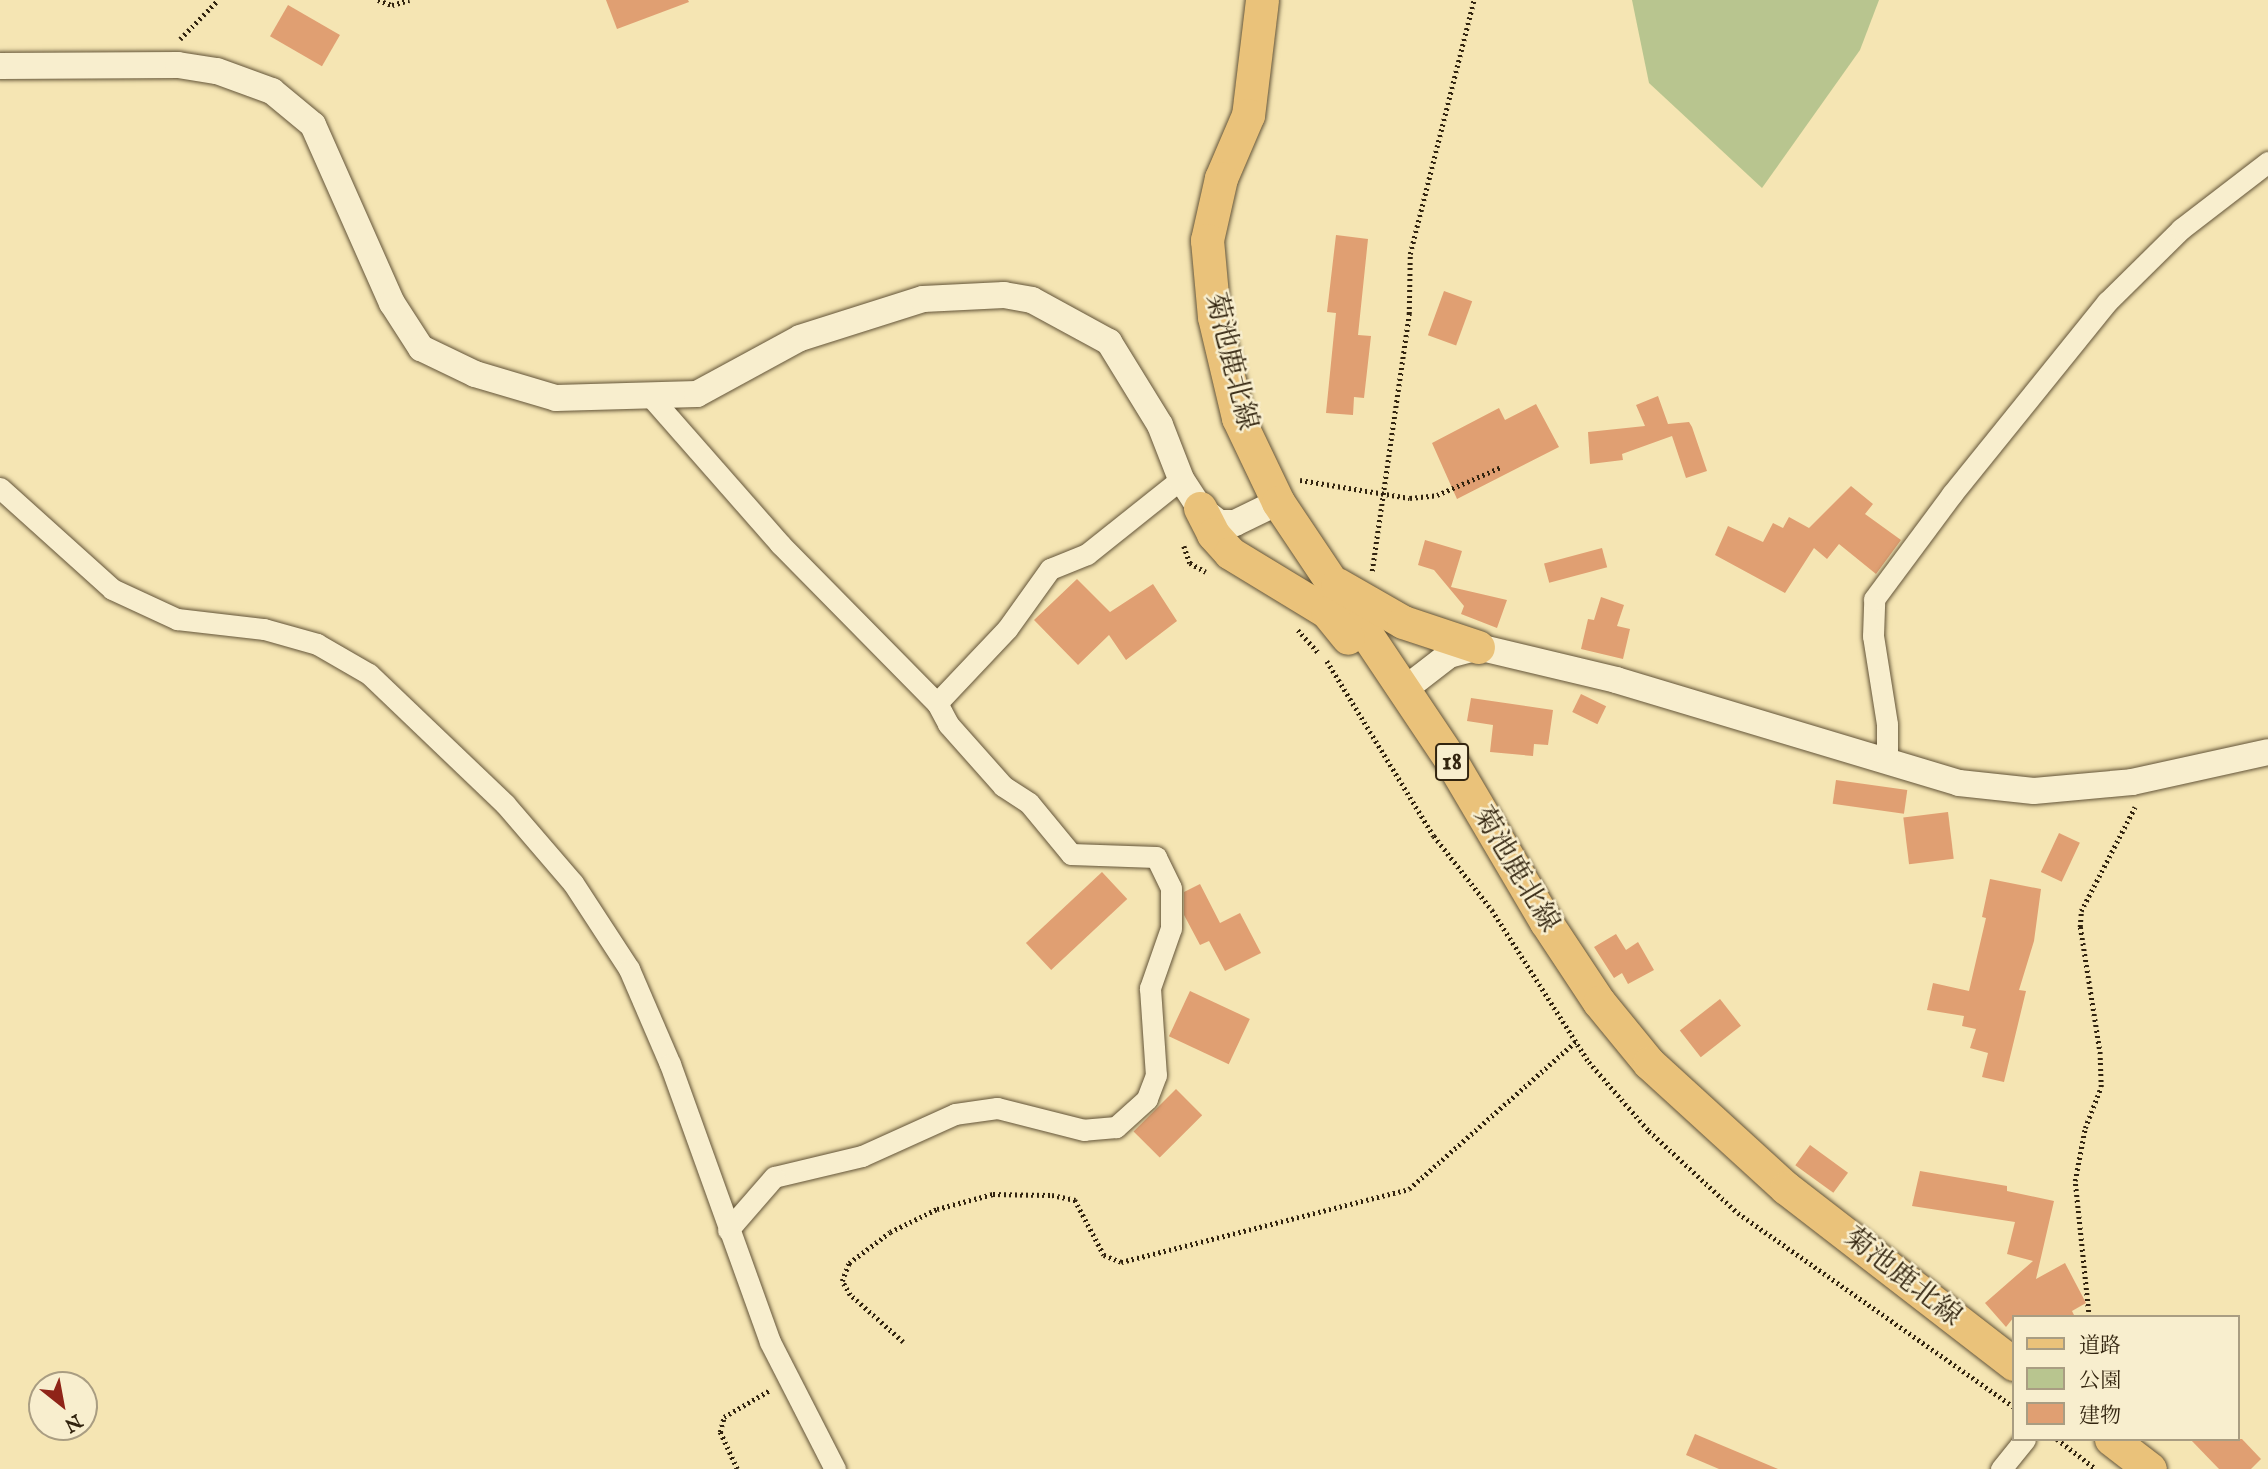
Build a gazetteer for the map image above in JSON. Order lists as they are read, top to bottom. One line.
{"streets":{"main road":["菊池鹿北線","18"]},"legend":["道路","公園","建物"],"north":"bottom right"}
